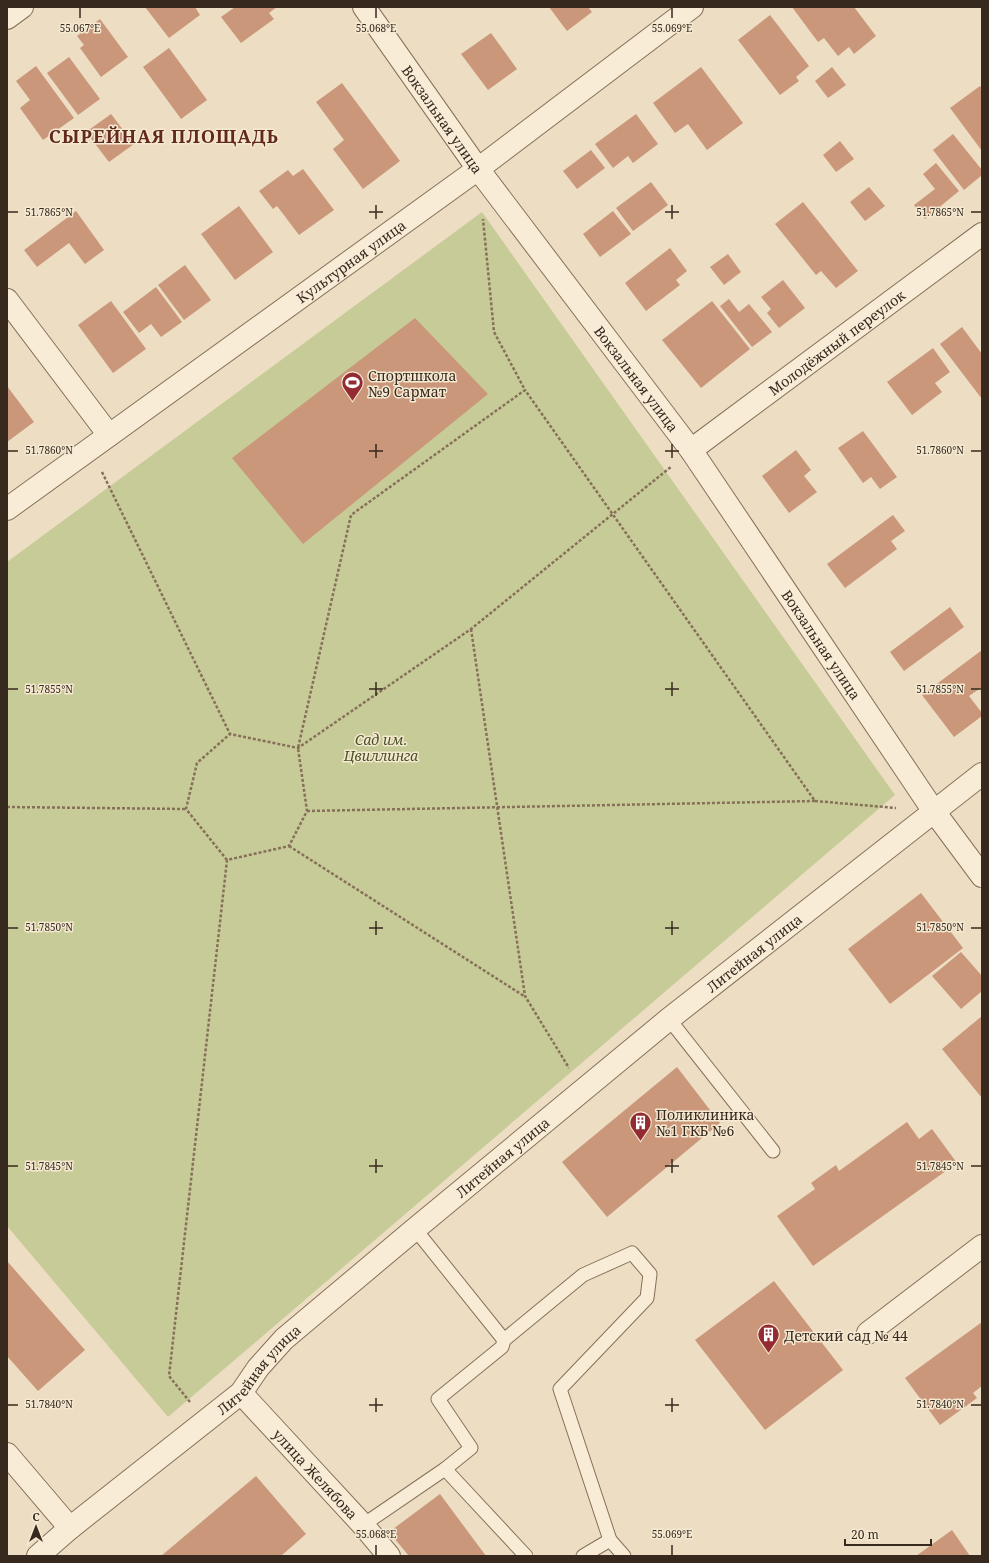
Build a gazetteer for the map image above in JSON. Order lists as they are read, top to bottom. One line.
{"streets":{"street":["Вокзальная улица","Культурная улица","Молодёжный переулок","Литейная улица","улица Желябова"]},"crossings":[["Вокзальная улица","Культурная улица"],["Вокзальная улица","Молодёжный переулок"],["Вокзальная улица","Литейная улица"],["Литейная улица","улица Желябова"]],"districts":["СЫРЕЙНАЯ ПЛОЩАДЬ"],"parks":["Сад им. Цвиллинга"],"places":{"sports":["Спортшкола №9 Сармат"],"building":["Поликлиника №1 ГКБ №6","Детский сад № 44"]},"scale_bar":"20 m","north":"top","coordinates":["55.067°E","55.068°E","55.069°E","51.7865°N","51.7860°N","51.7855°N","51.7850°N","51.7845°N","51.7840°N"]}
